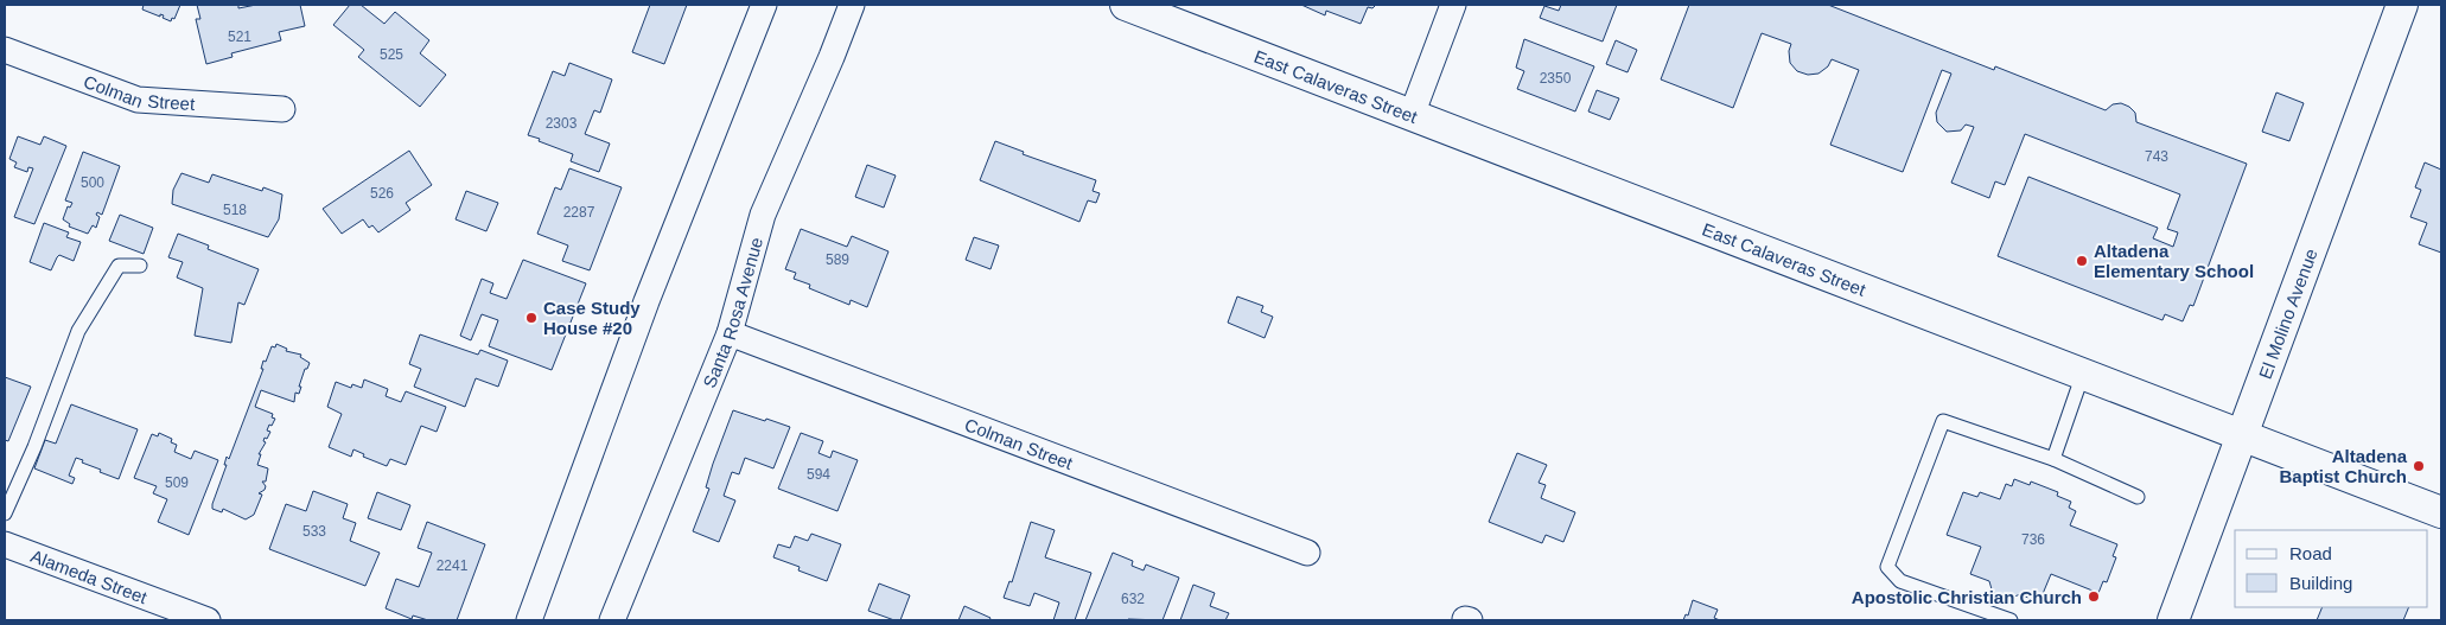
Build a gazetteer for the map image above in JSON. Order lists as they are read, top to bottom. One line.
{"streets":{"street":["East Calaveras Street","Colman Street","Santa Rosa Avenue","El Molino Avenue","Alameda Street"]},"crossings":[["East Calaveras Street","El Molino Avenue"],["Colman Street","Santa Rosa Avenue"]],"places":["Altadena Elementary School","Case Study House #20","Altadena Baptist Church","Apostolic Christian Church"],"house_numbers":["521","525","2350","2303","743","500","526","518","2287","589","594","509","533","736","2241","632"],"legend":["Road","Building"]}
